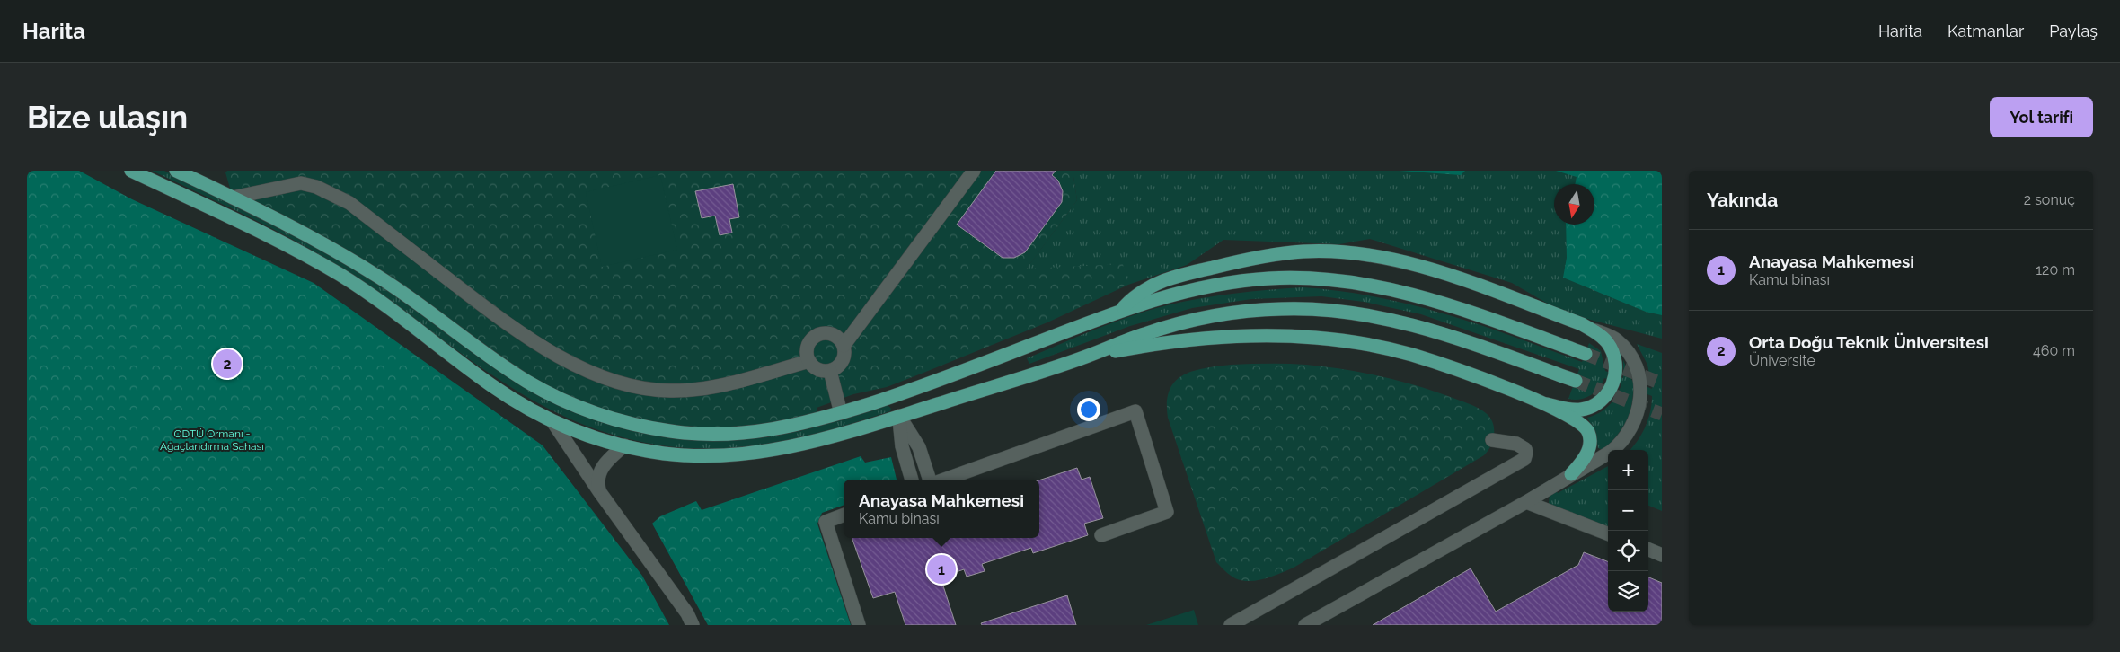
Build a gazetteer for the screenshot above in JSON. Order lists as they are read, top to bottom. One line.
{"parks":["ODTÜ Ormanı - Ağaçlandırma Sahası"],"north":"bottom","page":{"header":"Harita","nav":["Harita","Katmanlar","Paylaş"],"buttons":"Yol tarifi","title":"Bize ulaşın","heading":["Yakında","2 sonuç"],"list":[{"mark":"1","name":"Anayasa Mahkemesi","note":"Kamu binası","value":"120 m"},{"mark":"2","name":"Orta Doğu Teknik Üniversitesi","note":"Üniversite","value":"460 m"}],"pins":["2","1"],"map_buttons":["+","−"],"popup":["Anayasa Mahkemesi","Kamu binası"]}}
